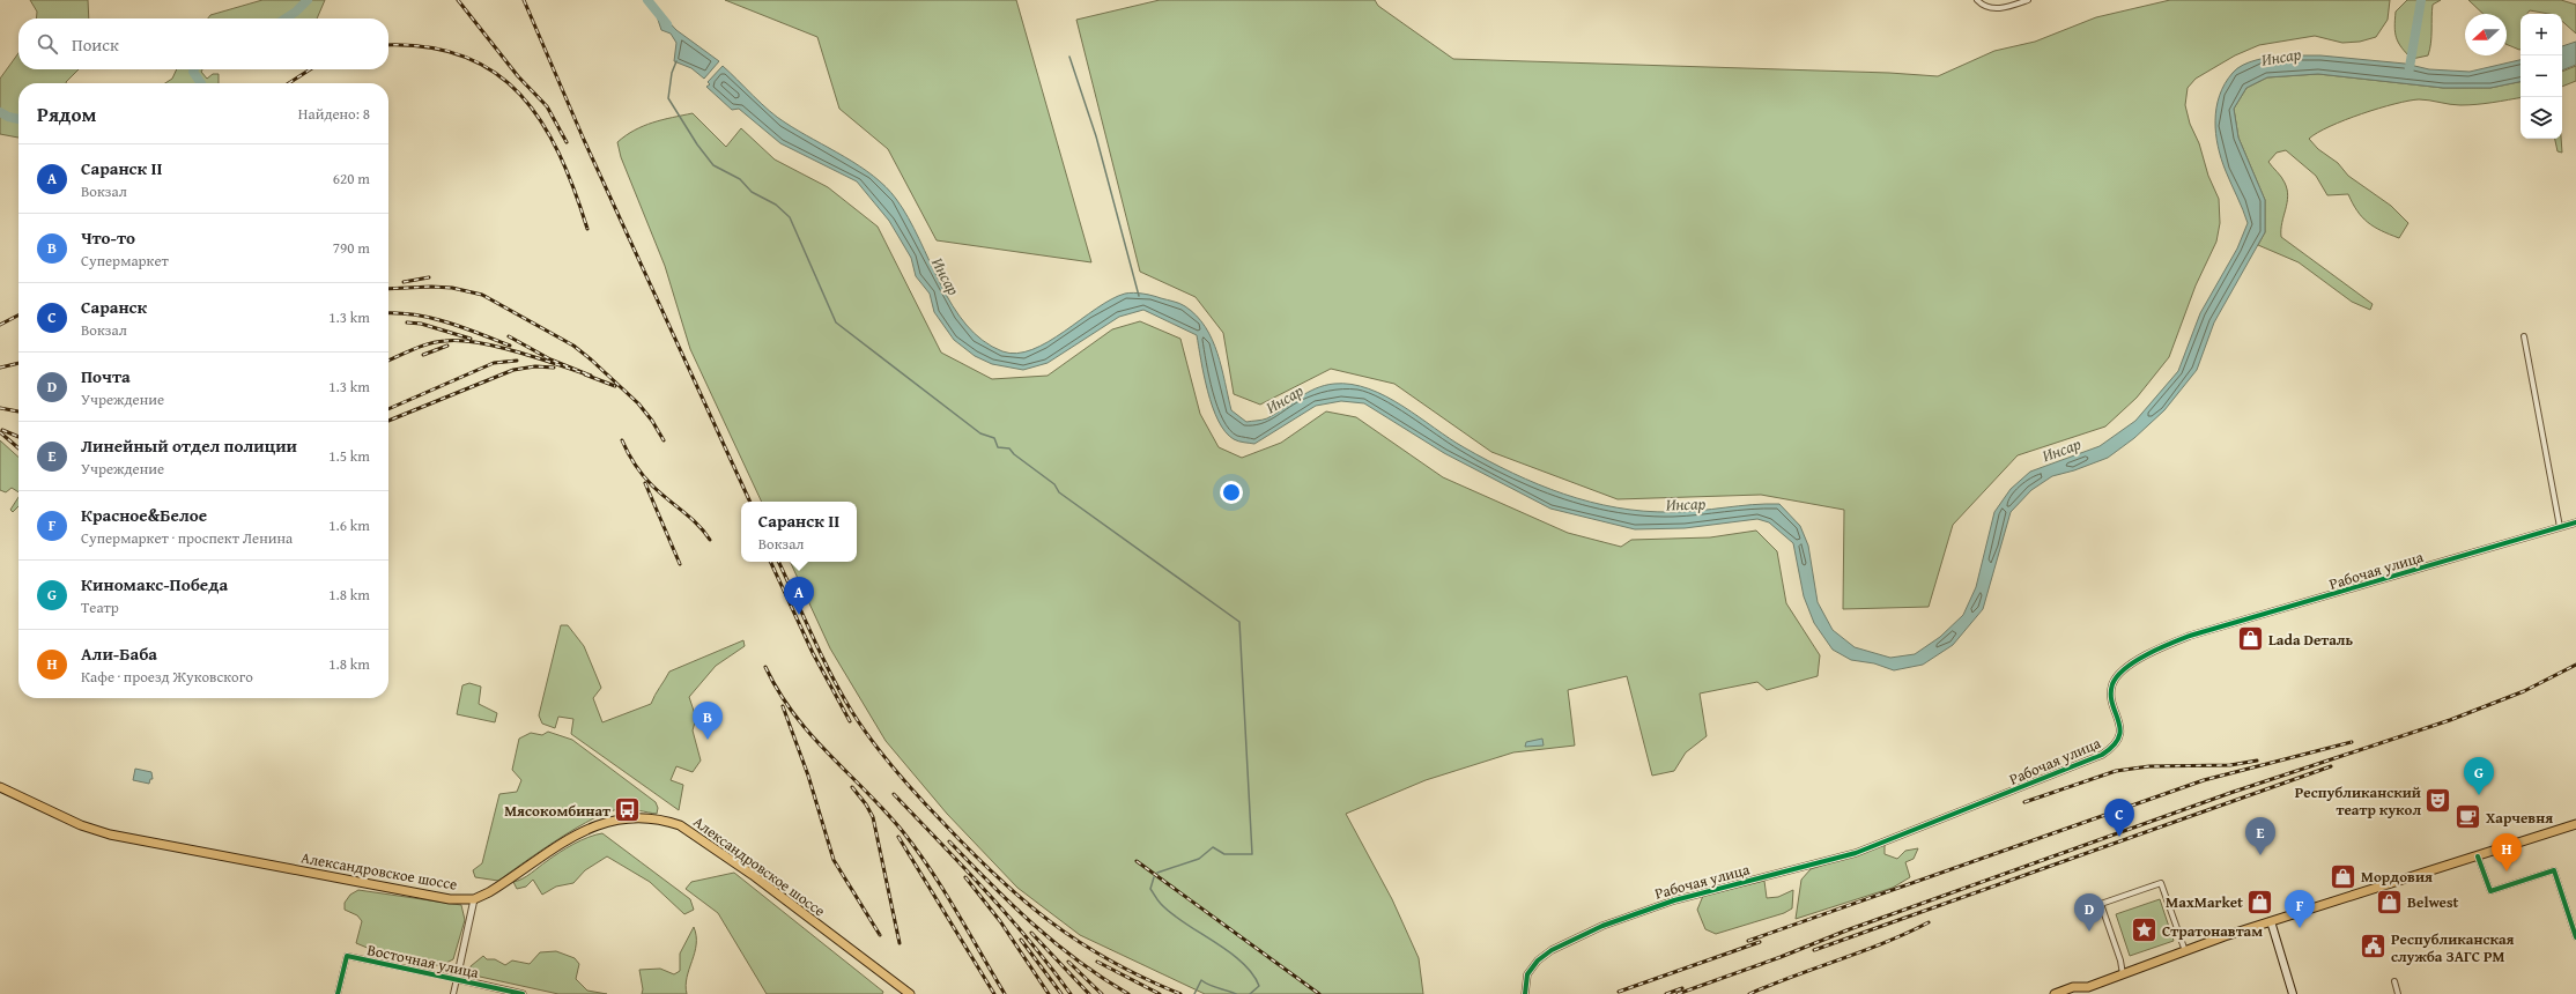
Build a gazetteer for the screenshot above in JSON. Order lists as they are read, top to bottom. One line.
{"streets":{"main road":["Александровское шоссе"],"street":["Рабочая улица","Восточная улица"]},"water":["Инсар"],"places":{"shop":["Lada Dеталь","Мордовия","MaxMarket","Belwest"],"theatre":["Республиканский театр кукол"],"bus stop":["Мясокомбинат"],"cafe":["Харчевня"],"place":["Стратонавтам"],"public building":["Республиканская служба ЗАГС РМ"]},"north":"left","page":{"map_buttons":["+","−"],"search":"Поиск","heading":["Рядом","Найдено: 8"],"list":[{"mark":"A","name":"Саранск II","note":"Вокзал","value":"620 m"},{"mark":"B","name":"Что-то","note":"Супермаркет","value":"790 m"},{"mark":"C","name":"Саранск","note":"Вокзал","value":"1.3 km"},{"mark":"D","name":"Почта","note":"Учреждение","value":"1.3 km"},{"mark":"E","name":"Линейный отдел полиции","note":"Учреждение","value":"1.5 km"},{"mark":"F","name":"Красное&Белое","note":"Супермаркет · проспект Ленина","value":"1.6 km"},{"mark":"G","name":"Киномакс-Победа","note":"Театр","value":"1.8 km"},{"mark":"H","name":"Али-Баба","note":"Кафе · проезд Жуковского","value":"1.8 km"}],"popup":["Саранск II","Вокзал"],"pins":["A","B","G","C","E","H","F","D"]}}
